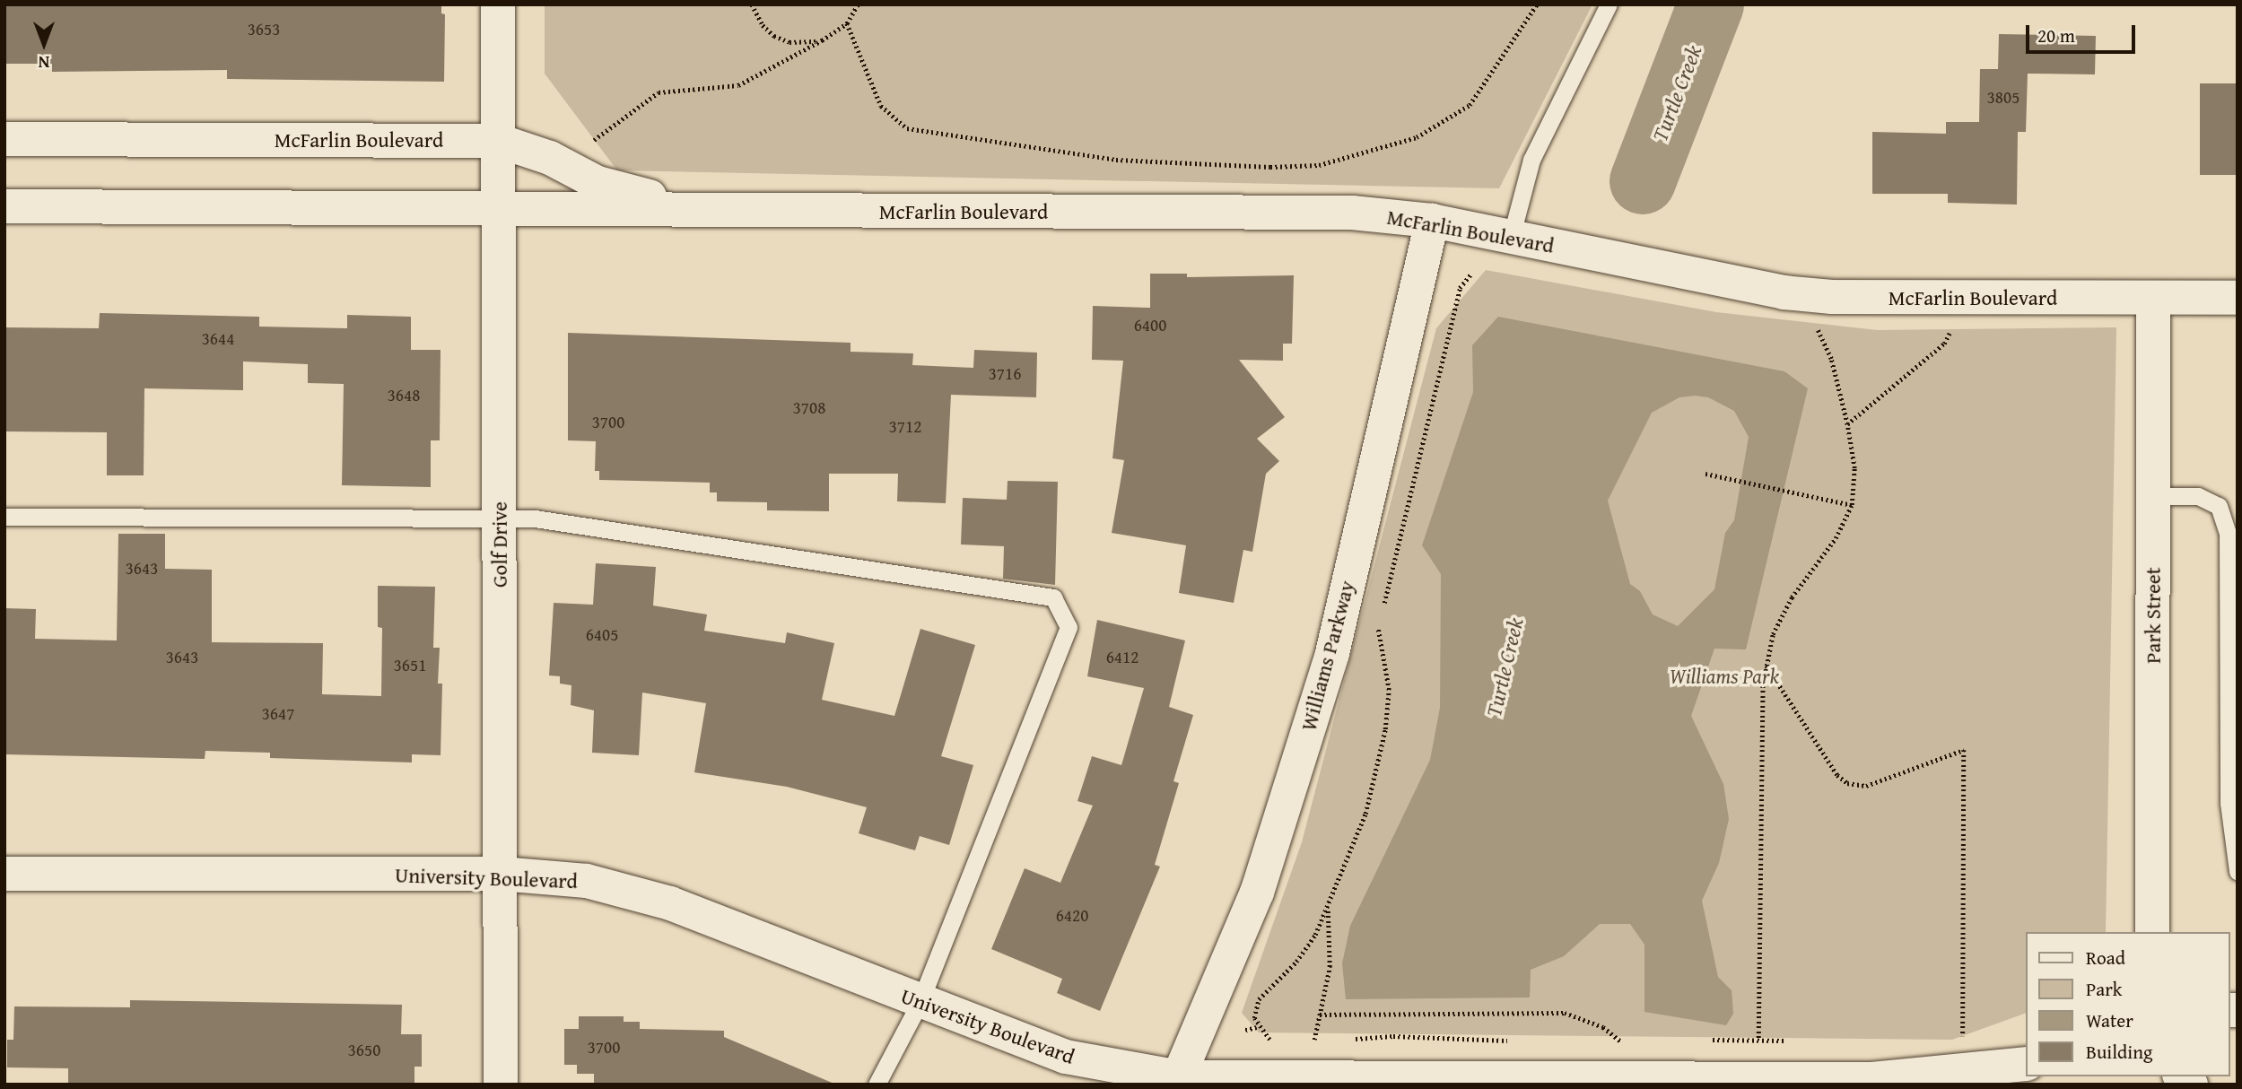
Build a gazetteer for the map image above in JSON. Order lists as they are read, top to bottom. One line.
{"streets":{"street":["McFarlin Boulevard","Golf Drive","Park Street","Williams Parkway","University Boulevard"]},"crossings":[["McFarlin Boulevard","Golf Drive"],["McFarlin Boulevard","Park Street"],["McFarlin Boulevard","Williams Parkway"],["Golf Drive","University Boulevard"],["Williams Parkway","University Boulevard"]],"water":["Turtle Creek"],"parks":["Williams Park"],"house_numbers":["3653","3805","6400","3644","3716","3648","3708","3700","3712","3643","6405","3643","6412","3651","3647","6420","3700","3650"],"legend":["Road","Park","Water","Building"],"scale_bar":"20 m","north":"bottom"}
